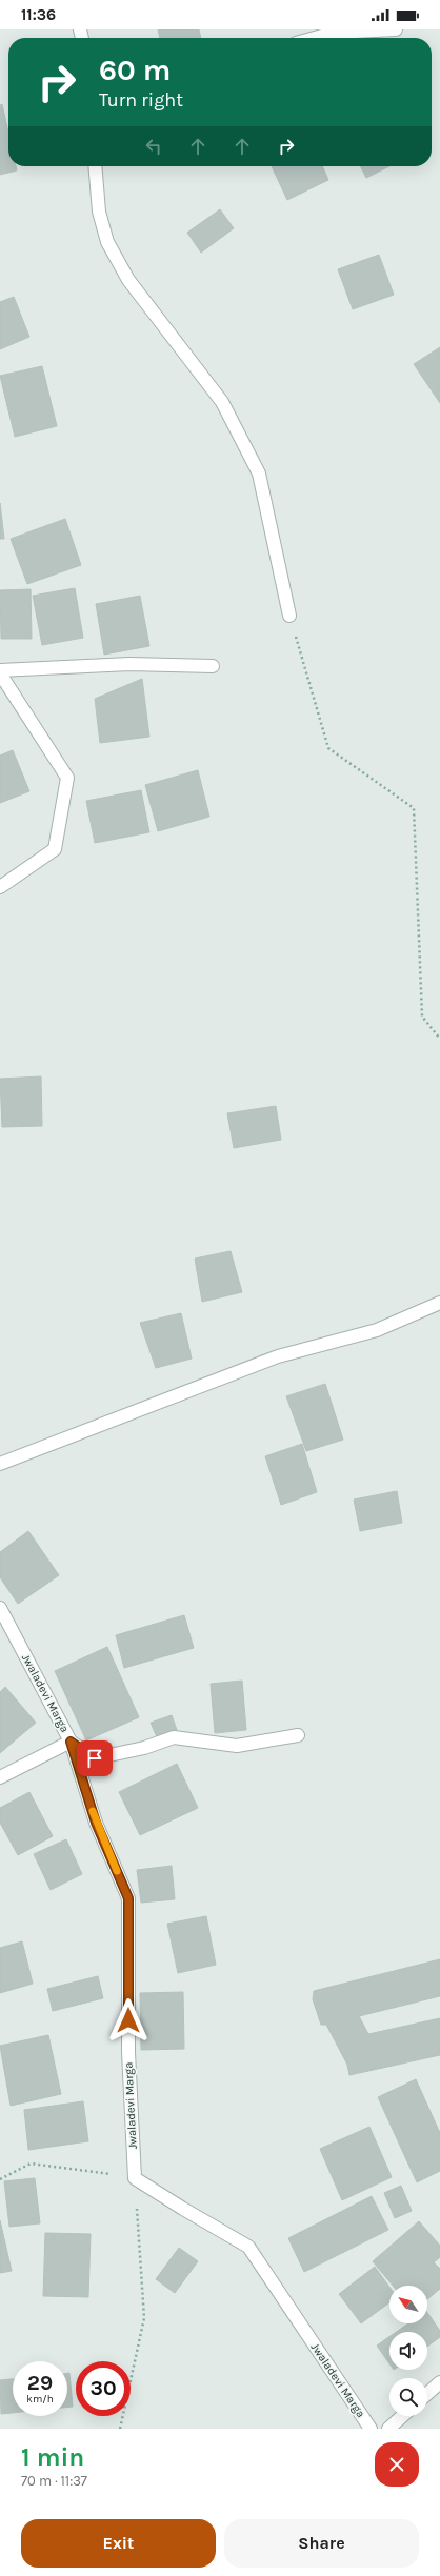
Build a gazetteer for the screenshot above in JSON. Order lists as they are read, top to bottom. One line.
{"streets":{"street":["Jwaladevi Marga"]},"north":"top left","page":{"status":"11:36","turn":["60 m","Turn right"],"speed":"29 km/h","limit":"30","heading":["1 min","70 m · 11:37"],"buttons":["Exit","Share"]}}
